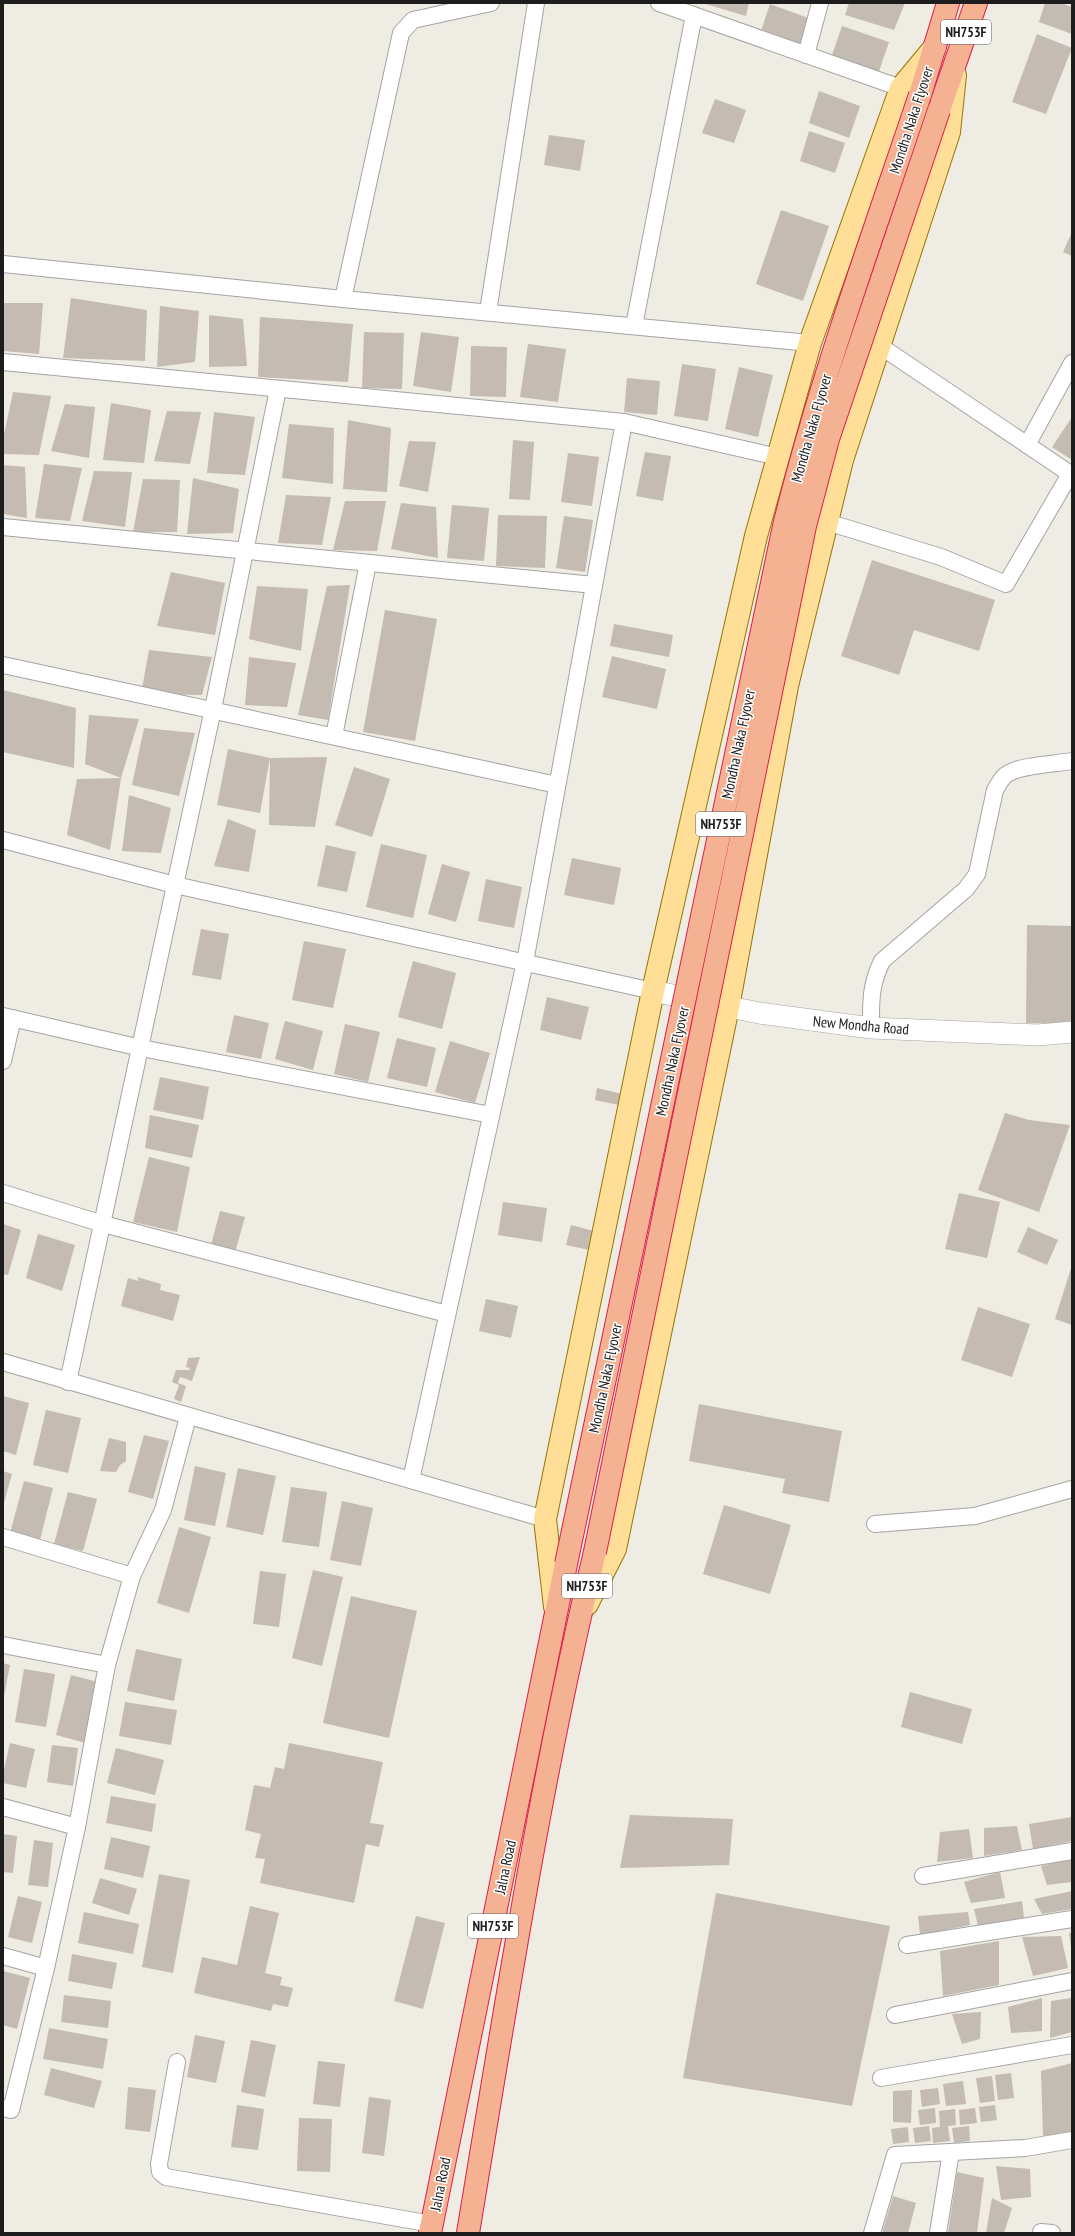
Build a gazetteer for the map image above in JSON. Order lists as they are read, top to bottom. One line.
{"streets":{"highway":["NH753F","Mondha Naka Flyover","Jalna Road"],"street":["New Mondha Road"]},"crossings":[["NH753F","Mondha Naka Flyover"],["Mondha Naka Flyover","Jalna Road"]]}
